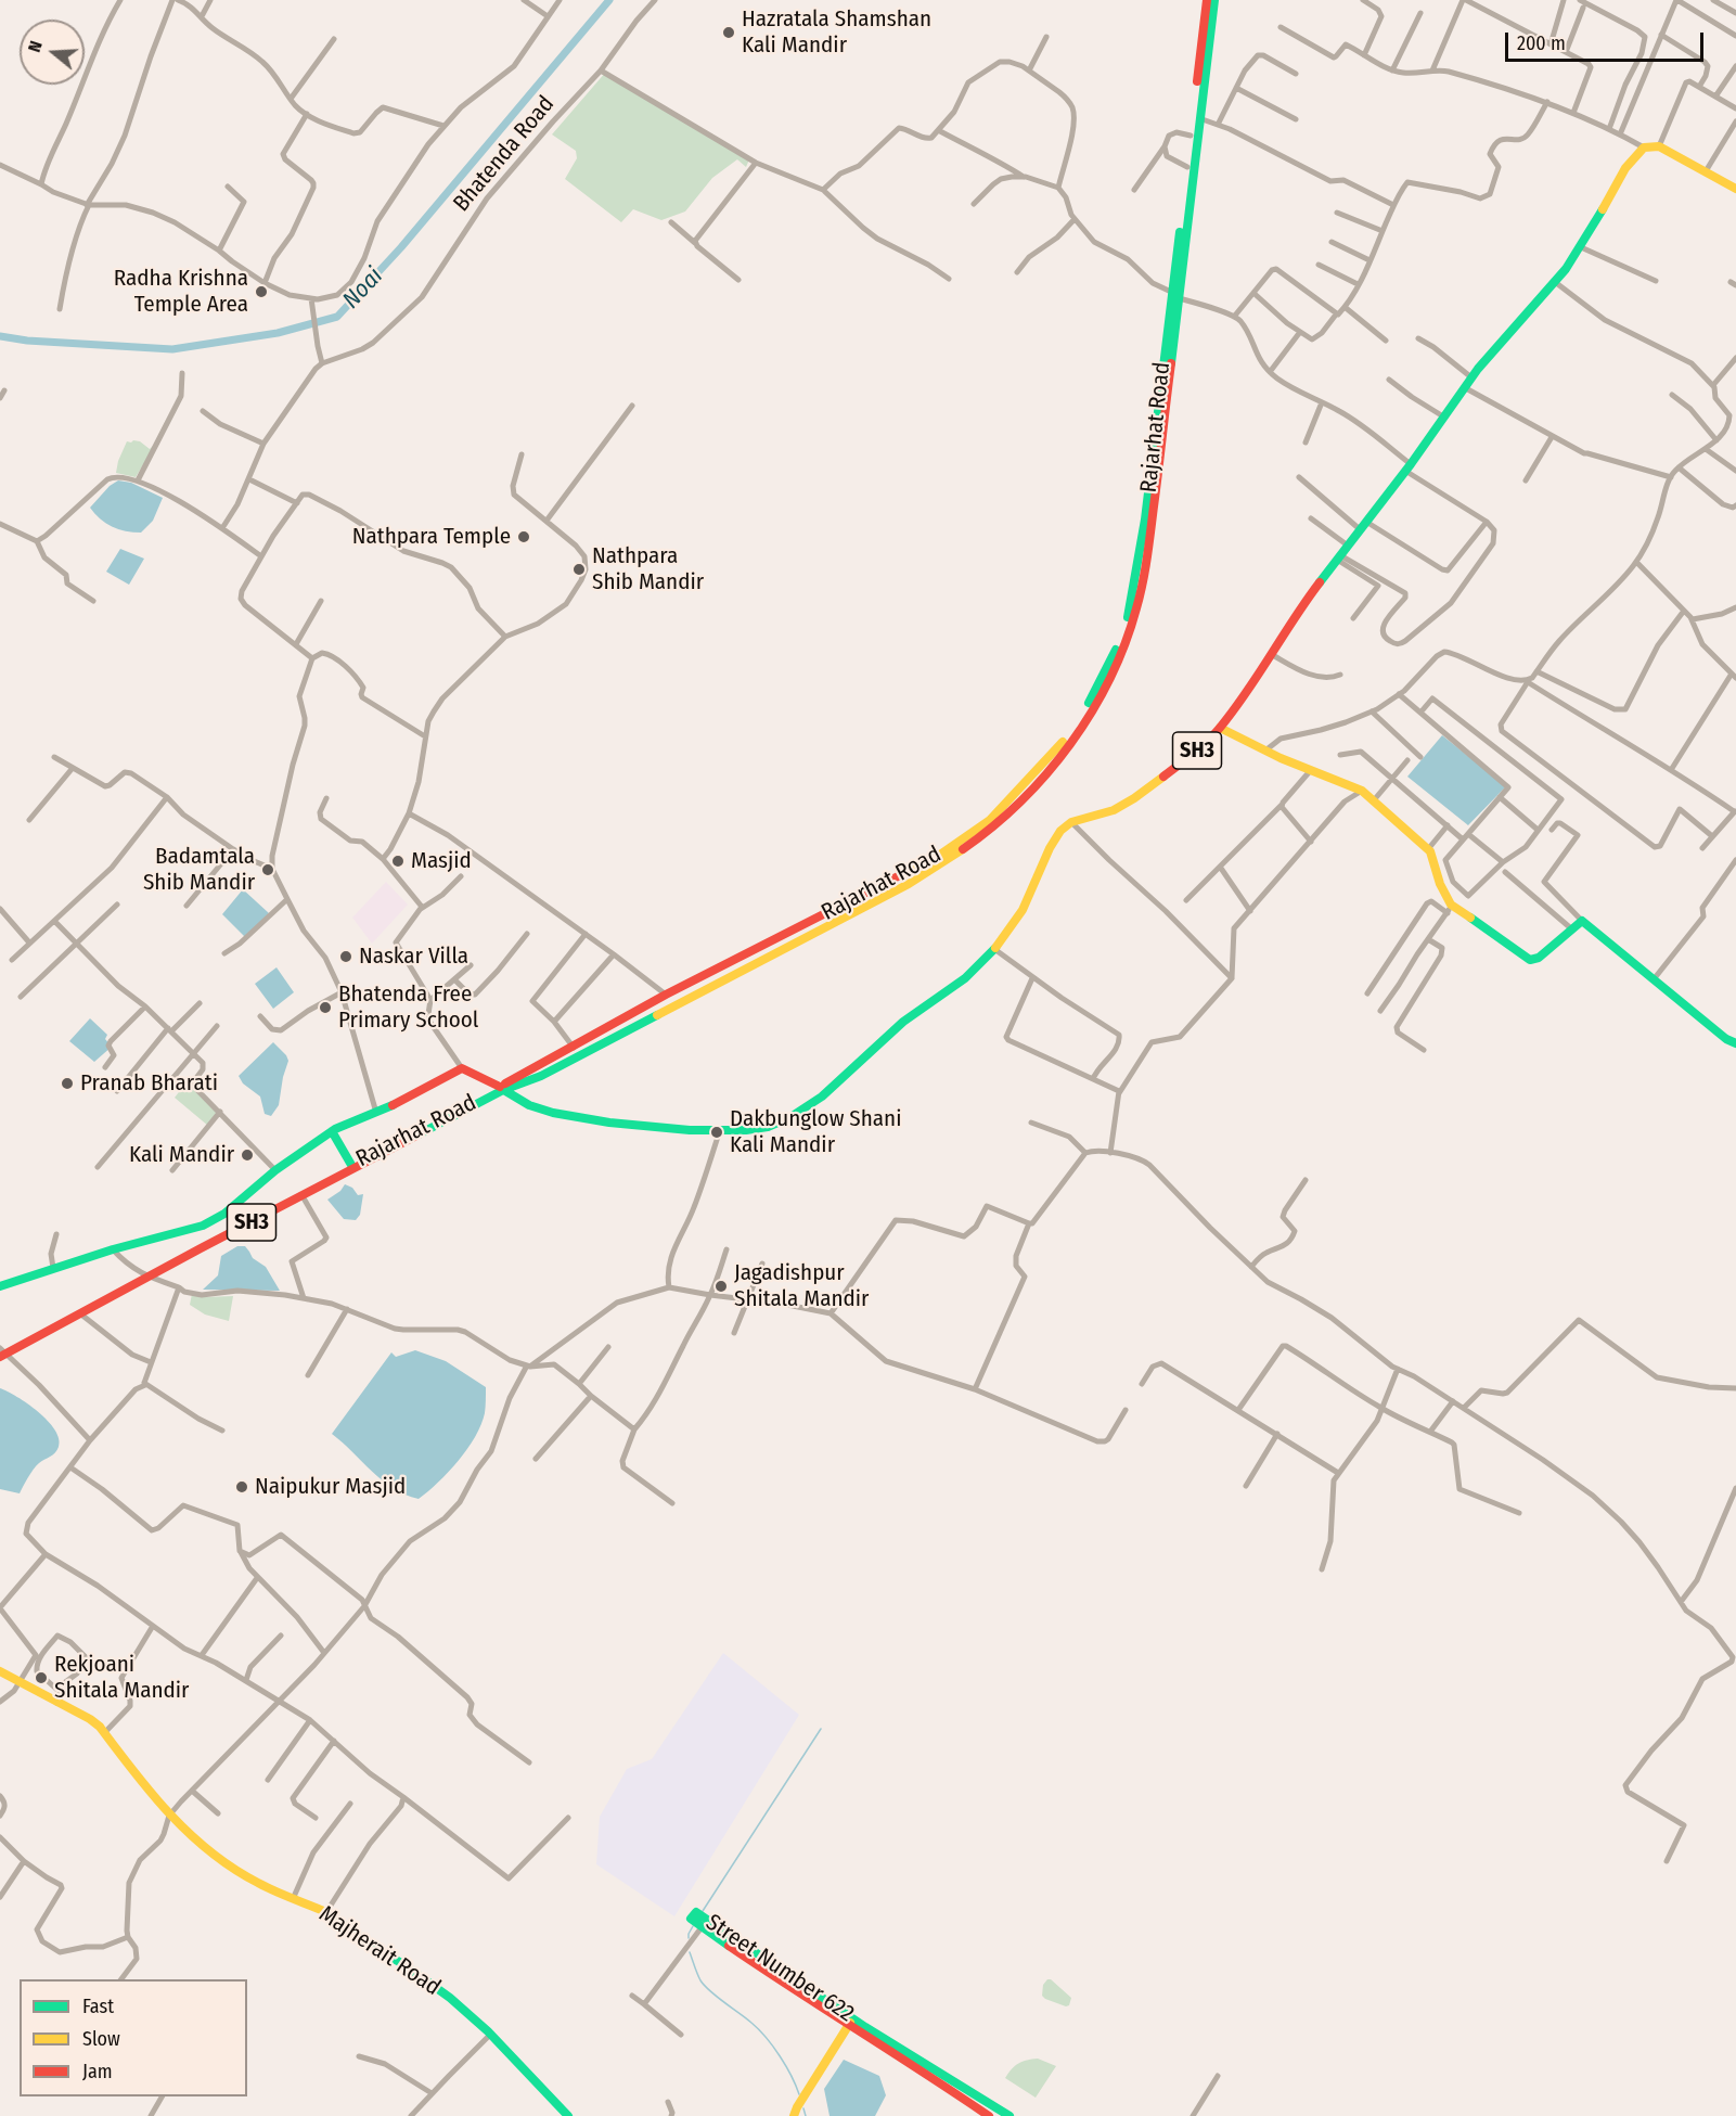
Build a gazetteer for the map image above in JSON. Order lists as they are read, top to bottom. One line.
{"streets":{"main road":["Rajarhat Road","SH3","Majherait Road","Street Number 622"],"street":["Bhatenda Road"]},"water":["Noai"],"places":["Hazratala Shamshan Kali Mandir","Radha Krishna Temple Area","Nathpara Temple","Nathpara Shib Mandir","Masjid","Badamtala Shib Mandir","Naskar Villa","Bhatenda Free Primary School","Pranab Bharati","Dakbunglow Shani Kali Mandir","Kali Mandir","Jagadishpur Shitala Mandir","Naipukur Masjid","Rekjoani Shitala Mandir"],"legend":["Fast","Slow","Jam"],"scale_bar":"200 m","north":"left"}
